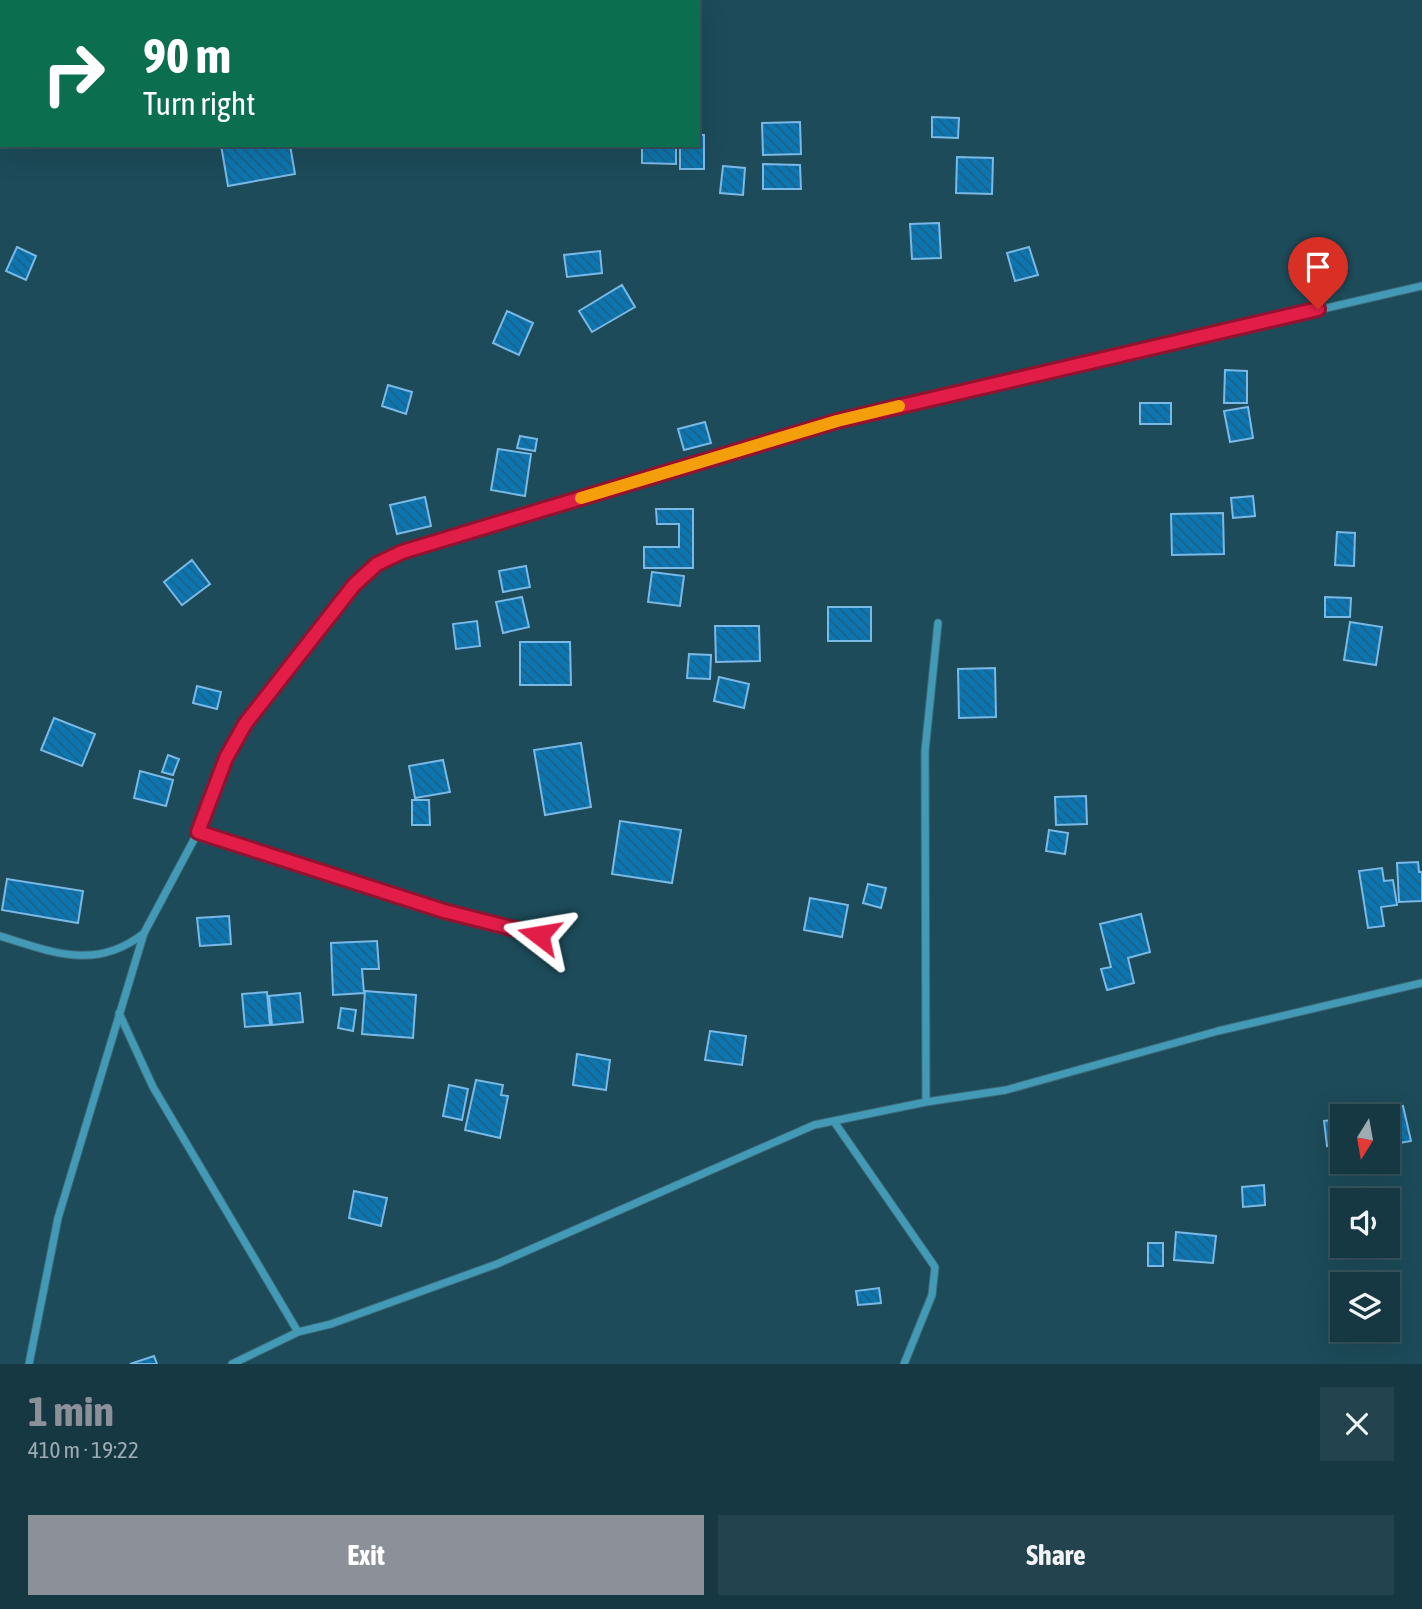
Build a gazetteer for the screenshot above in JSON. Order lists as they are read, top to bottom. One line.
{"north":"bottom","page":{"turn":["90 m","Turn right"],"heading":["1 min","410 m · 19:22"],"buttons":["Exit","Share"]}}
